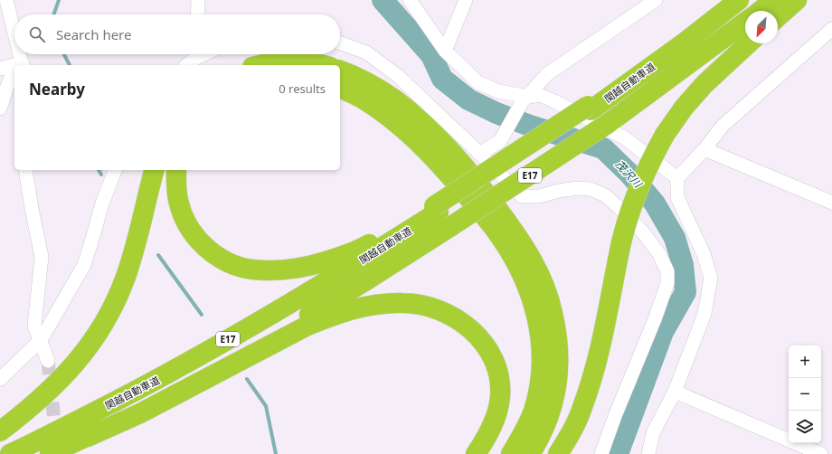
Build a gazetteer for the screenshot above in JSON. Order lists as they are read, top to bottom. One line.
{"streets":{"highway":["関越自動車道","E17"]},"water":["茂沢川"],"north":"bottom left","page":{"search":"Search here","heading":["Nearby","0 results"],"map_buttons":["+","−"]}}
